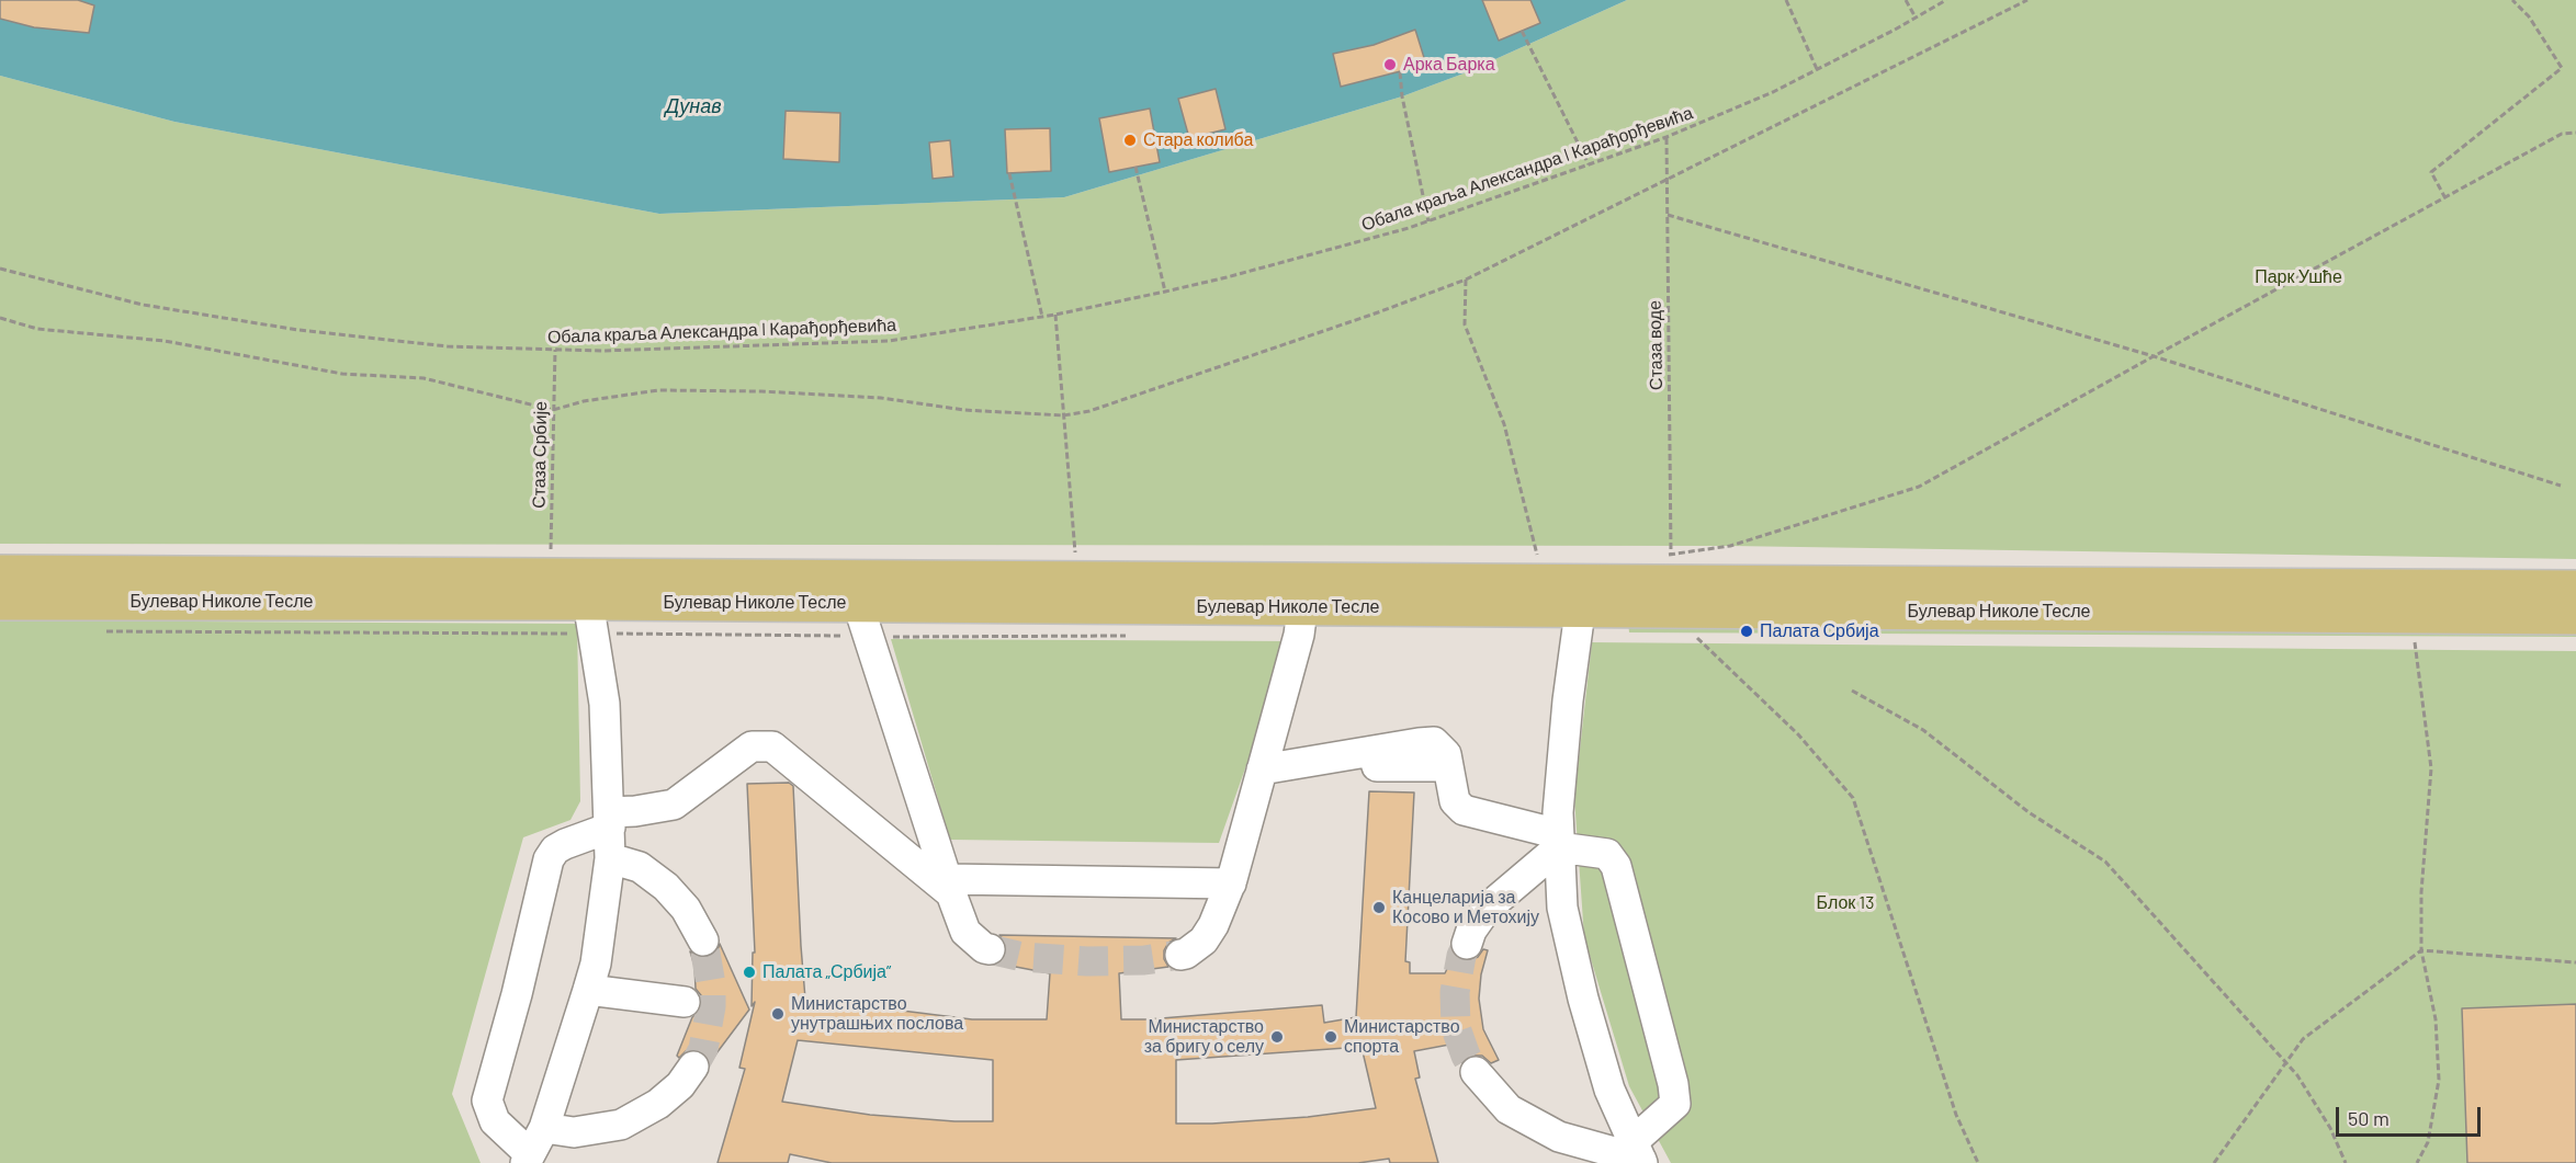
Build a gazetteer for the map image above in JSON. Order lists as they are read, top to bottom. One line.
{"streets":{"main road":["Булевар Николе Тесле"],"path":["Обала краља Александра I Карађорђевића","Стаза воде","Стаза Србије"]},"crossings":[["Обала краља Александра I Карађорђевића","Стаза воде"],["Обала краља Александра I Карађорђевића","Стаза Србије"]],"water":["Дунав"],"parks":["Парк Ушће","Блок 13"],"places":["Арка Барка","Стара колиба","Палата Србија","Канцеларија за Косово и Метохију","Палата „Србија”","Министарство унутрашњих послова","Министарство за бригу о селу","Министарство спорта"],"scale_bar":"50 m"}
